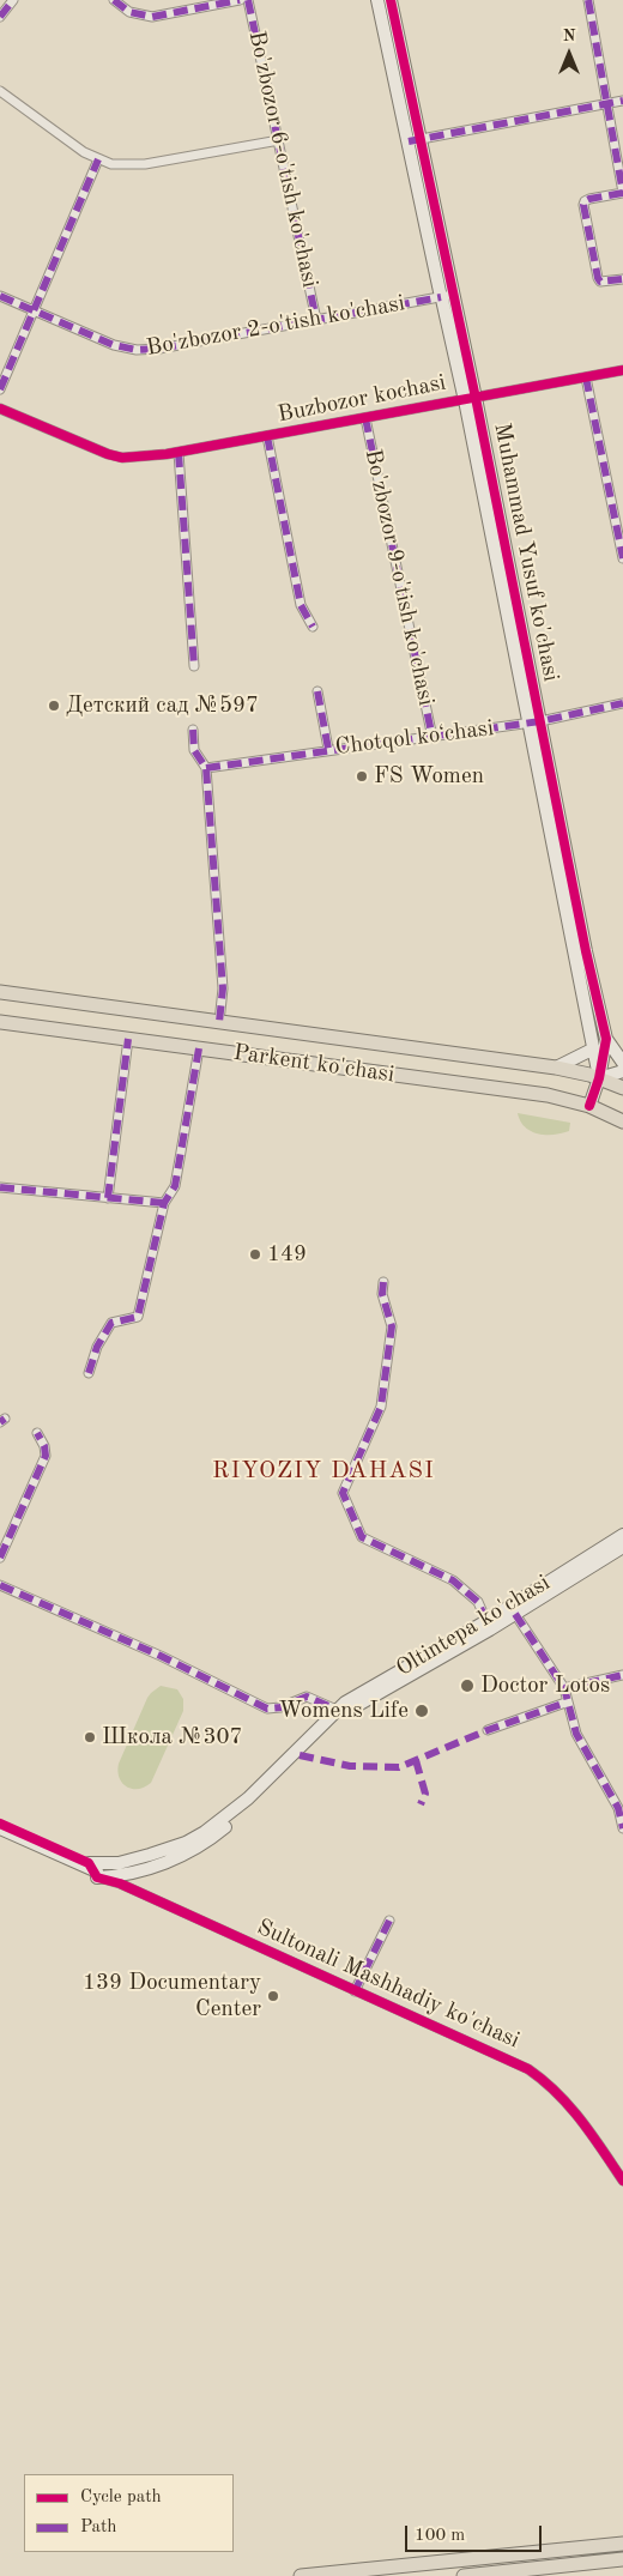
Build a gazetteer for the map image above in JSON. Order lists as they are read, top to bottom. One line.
{"streets":{"main road":["Parkent ko'chasi"],"street":["Bo'zbozor 6-o'tish ko'chasi","Bo'zbozor 2-o'tish ko'chasi","Buzbozor kochasi","Muhammad Yusuf ko'chasi","Bo'zbozor 9-o'tish ko'chasi","Chotqol koʻchasi","Oltintepa ko'chasi","Sultonali Mashhadiy ko'chasi"]},"crossings":[["Bo'zbozor 6-o'tish ko'chasi","Bo'zbozor 2-o'tish ko'chasi"],["Bo'zbozor 2-o'tish ko'chasi","Muhammad Yusuf ko'chasi"],["Buzbozor kochasi","Muhammad Yusuf ko'chasi"],["Buzbozor kochasi","Bo'zbozor 9-o'tish ko'chasi"],["Muhammad Yusuf ko'chasi","Chotqol koʻchasi"],["Muhammad Yusuf ko'chasi","Parkent ko'chasi"],["Bo'zbozor 9-o'tish ko'chasi","Chotqol koʻchasi"],["Oltintepa ko'chasi","Sultonali Mashhadiy ko'chasi"]],"districts":["RIYOZIY DAHASI"],"places":["Детский сад №597","FS Women","149","Doctor Lotos","Womens Life","Школа №307","139 Documentary Center"],"legend":["Cycle path","Path"],"scale_bar":"100 m","north":"top"}
